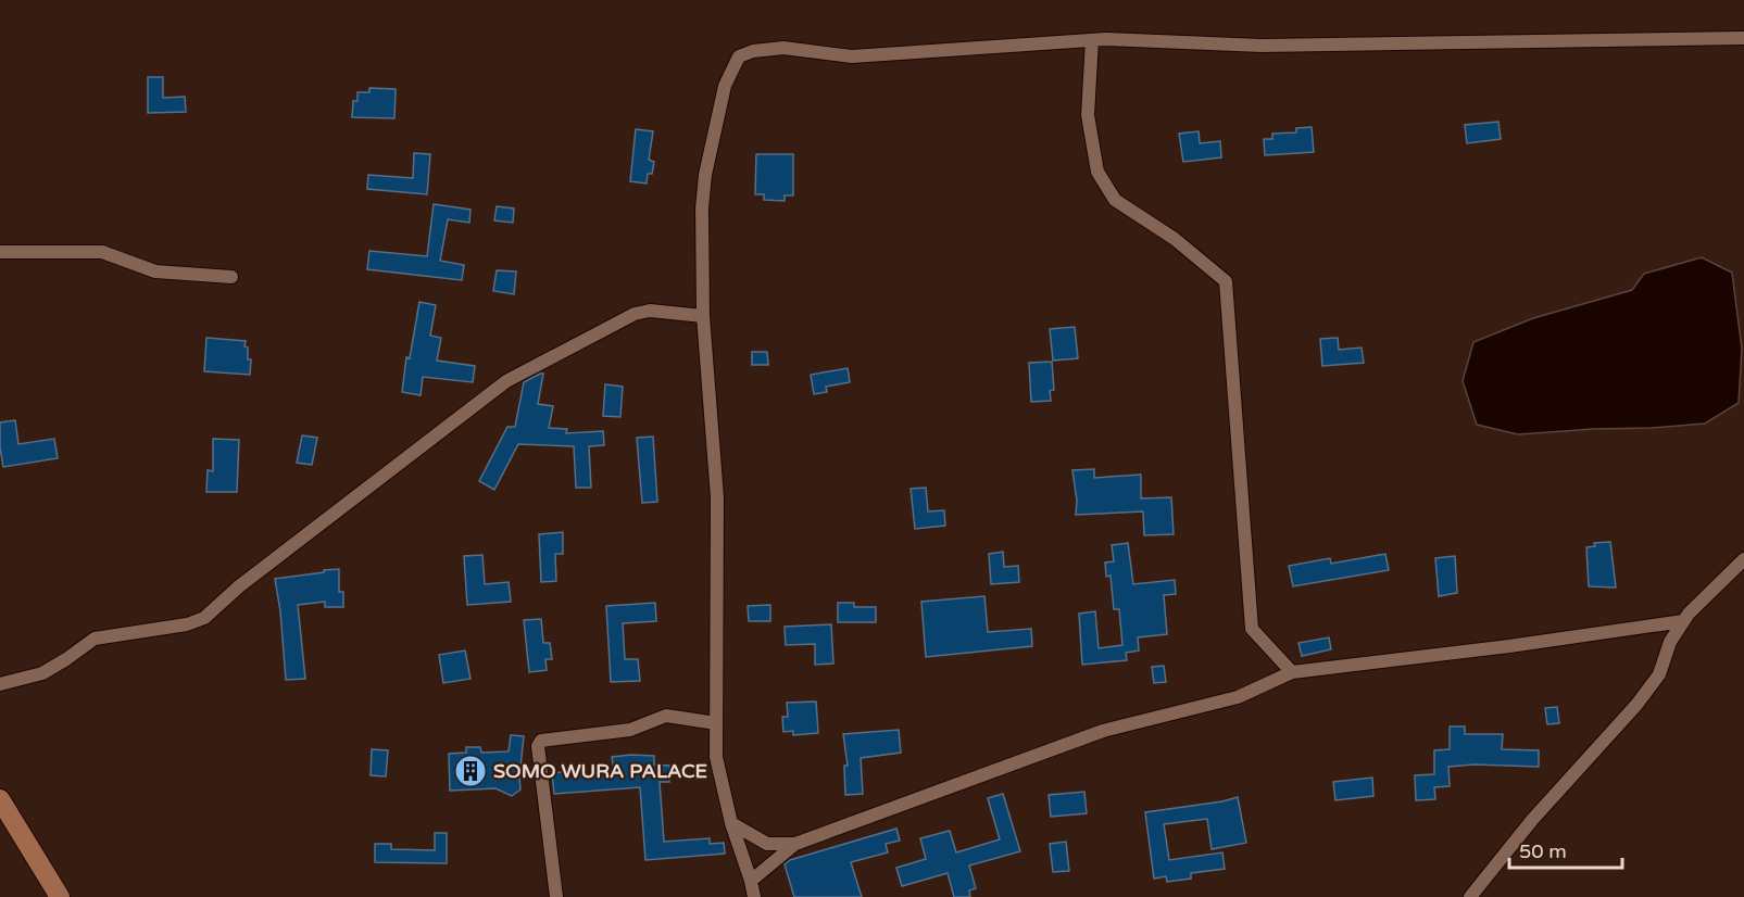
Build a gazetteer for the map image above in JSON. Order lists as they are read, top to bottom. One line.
{"places":{"building":["SOMO WURA PALACE"]},"scale_bar":"50 m"}
